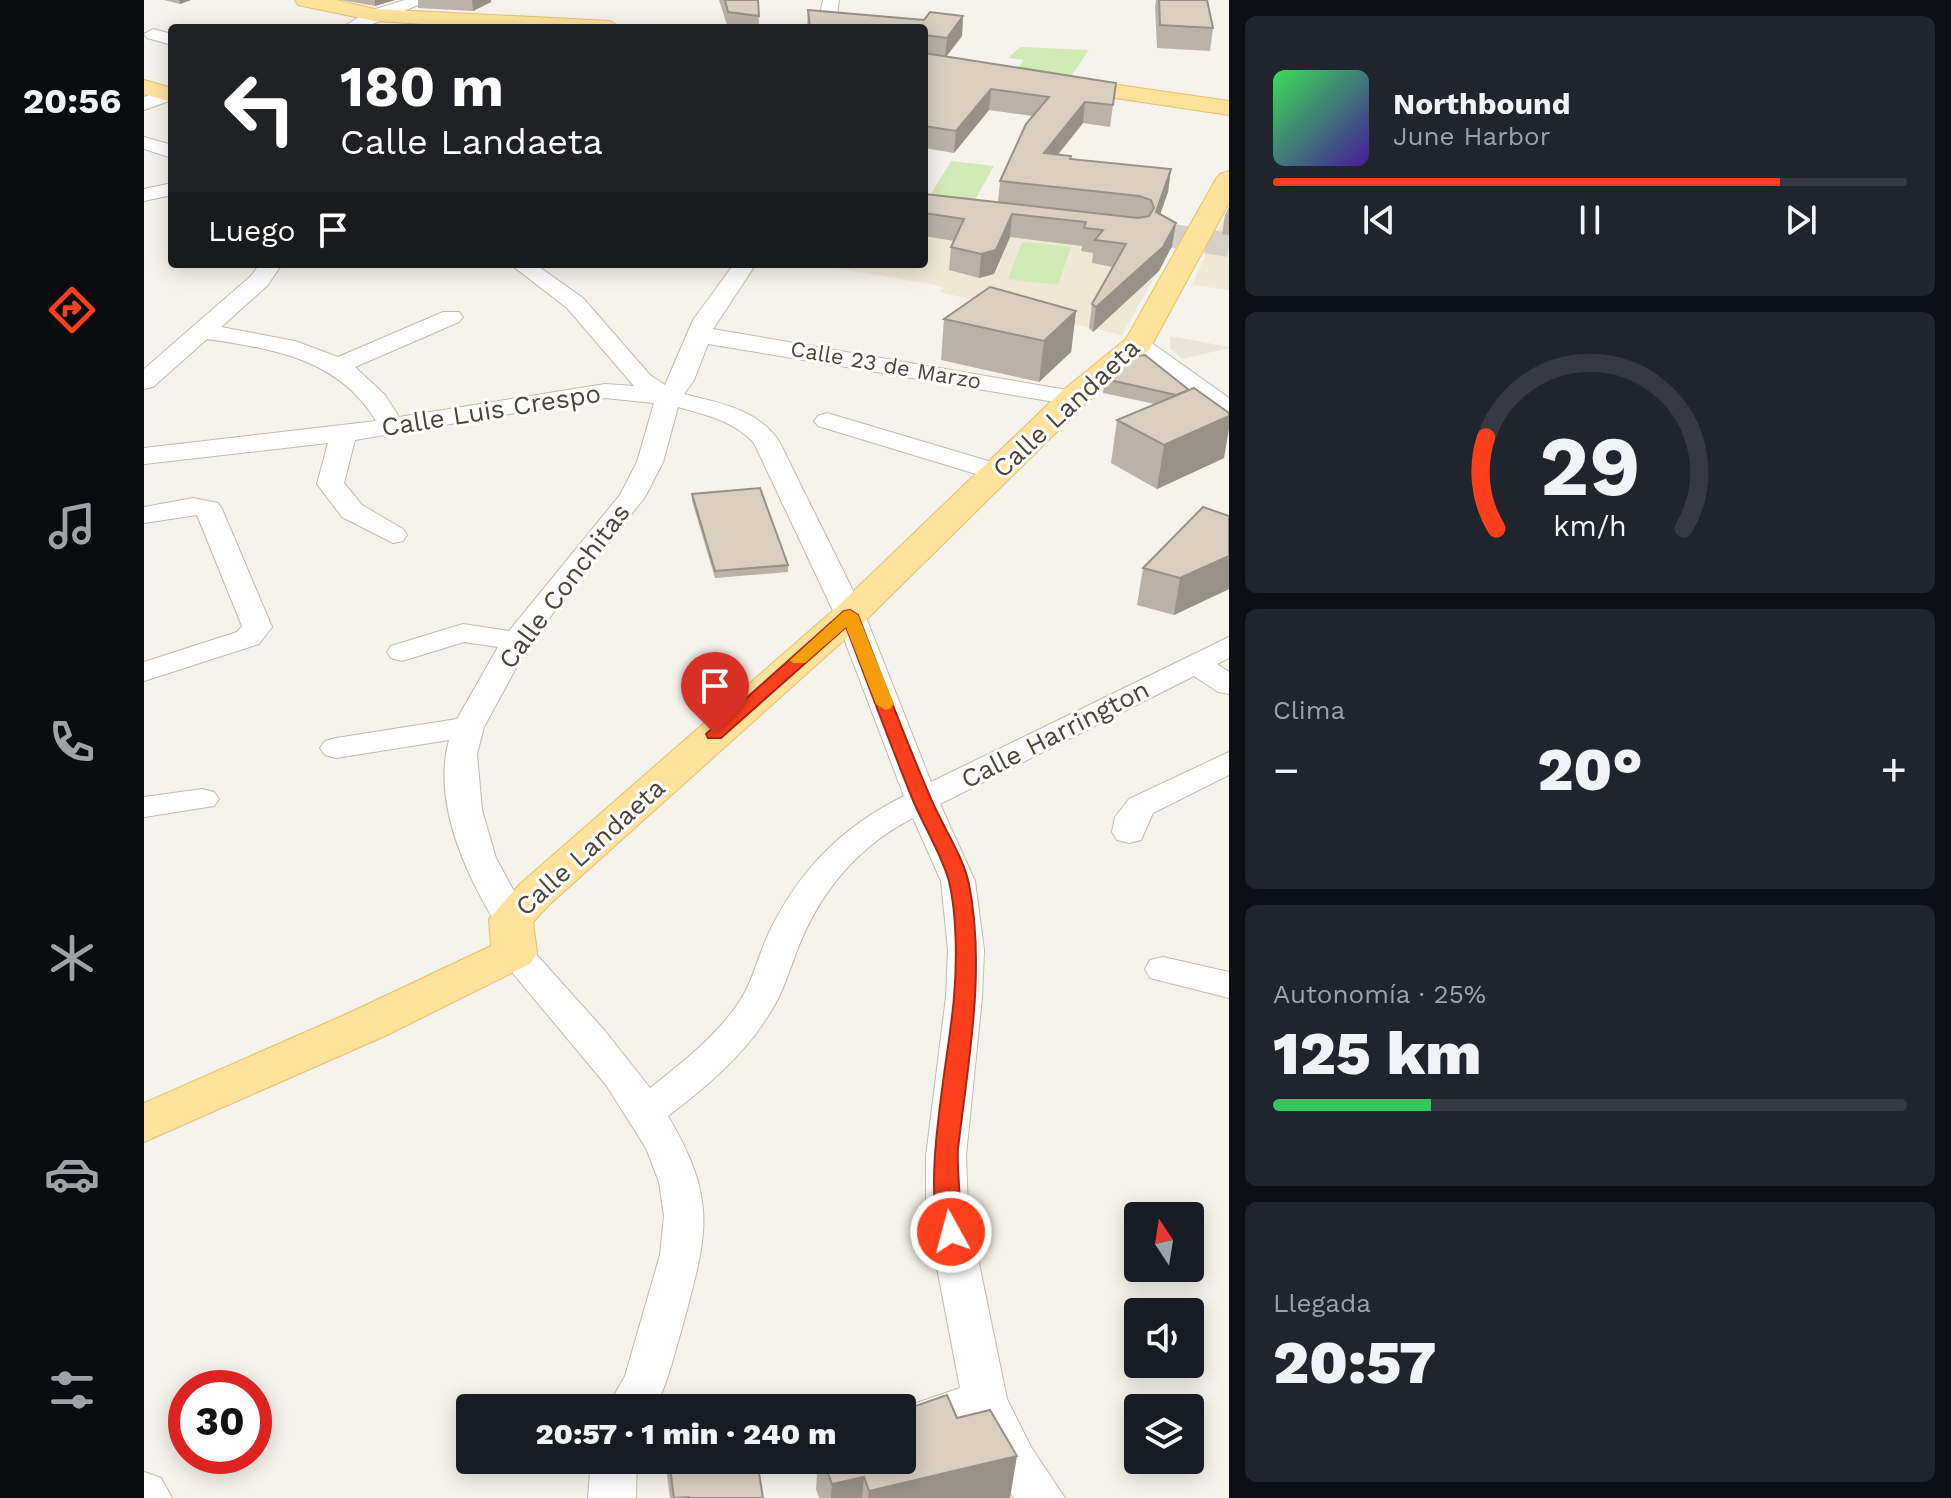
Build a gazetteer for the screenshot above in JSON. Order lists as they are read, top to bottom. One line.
{"streets":{"main road":["Calle Landaeta"],"street":["Calle 23 de Marzo","Calle Luis Crespo","Calle Conchitas","Calle Harrington"]},"crossings":[["Calle 23 de Marzo","Calle Landaeta"],["Calle 23 de Marzo","Calle Conchitas"],["Calle Landaeta","Calle Luis Crespo"],["Calle Landaeta","Calle Conchitas"],["Calle Luis Crespo","Calle Conchitas"],["Calle Luis Crespo","Calle Harrington"],["Calle Conchitas","Calle Harrington"]],"north":"top","page":{"tabs":"20:56","turn":["180 m","Calle Landaeta"],"song":["Northbound","June Harbor"],"then":"Luego","tile":["Clima",["Autonomía · 25%","125 km"],["Llegada","20:57"]],"heat":["−","20°","+"],"limit":"30","trip":"20:57 · 1 min · 240 m","gauge":["29","km/h"]}}
